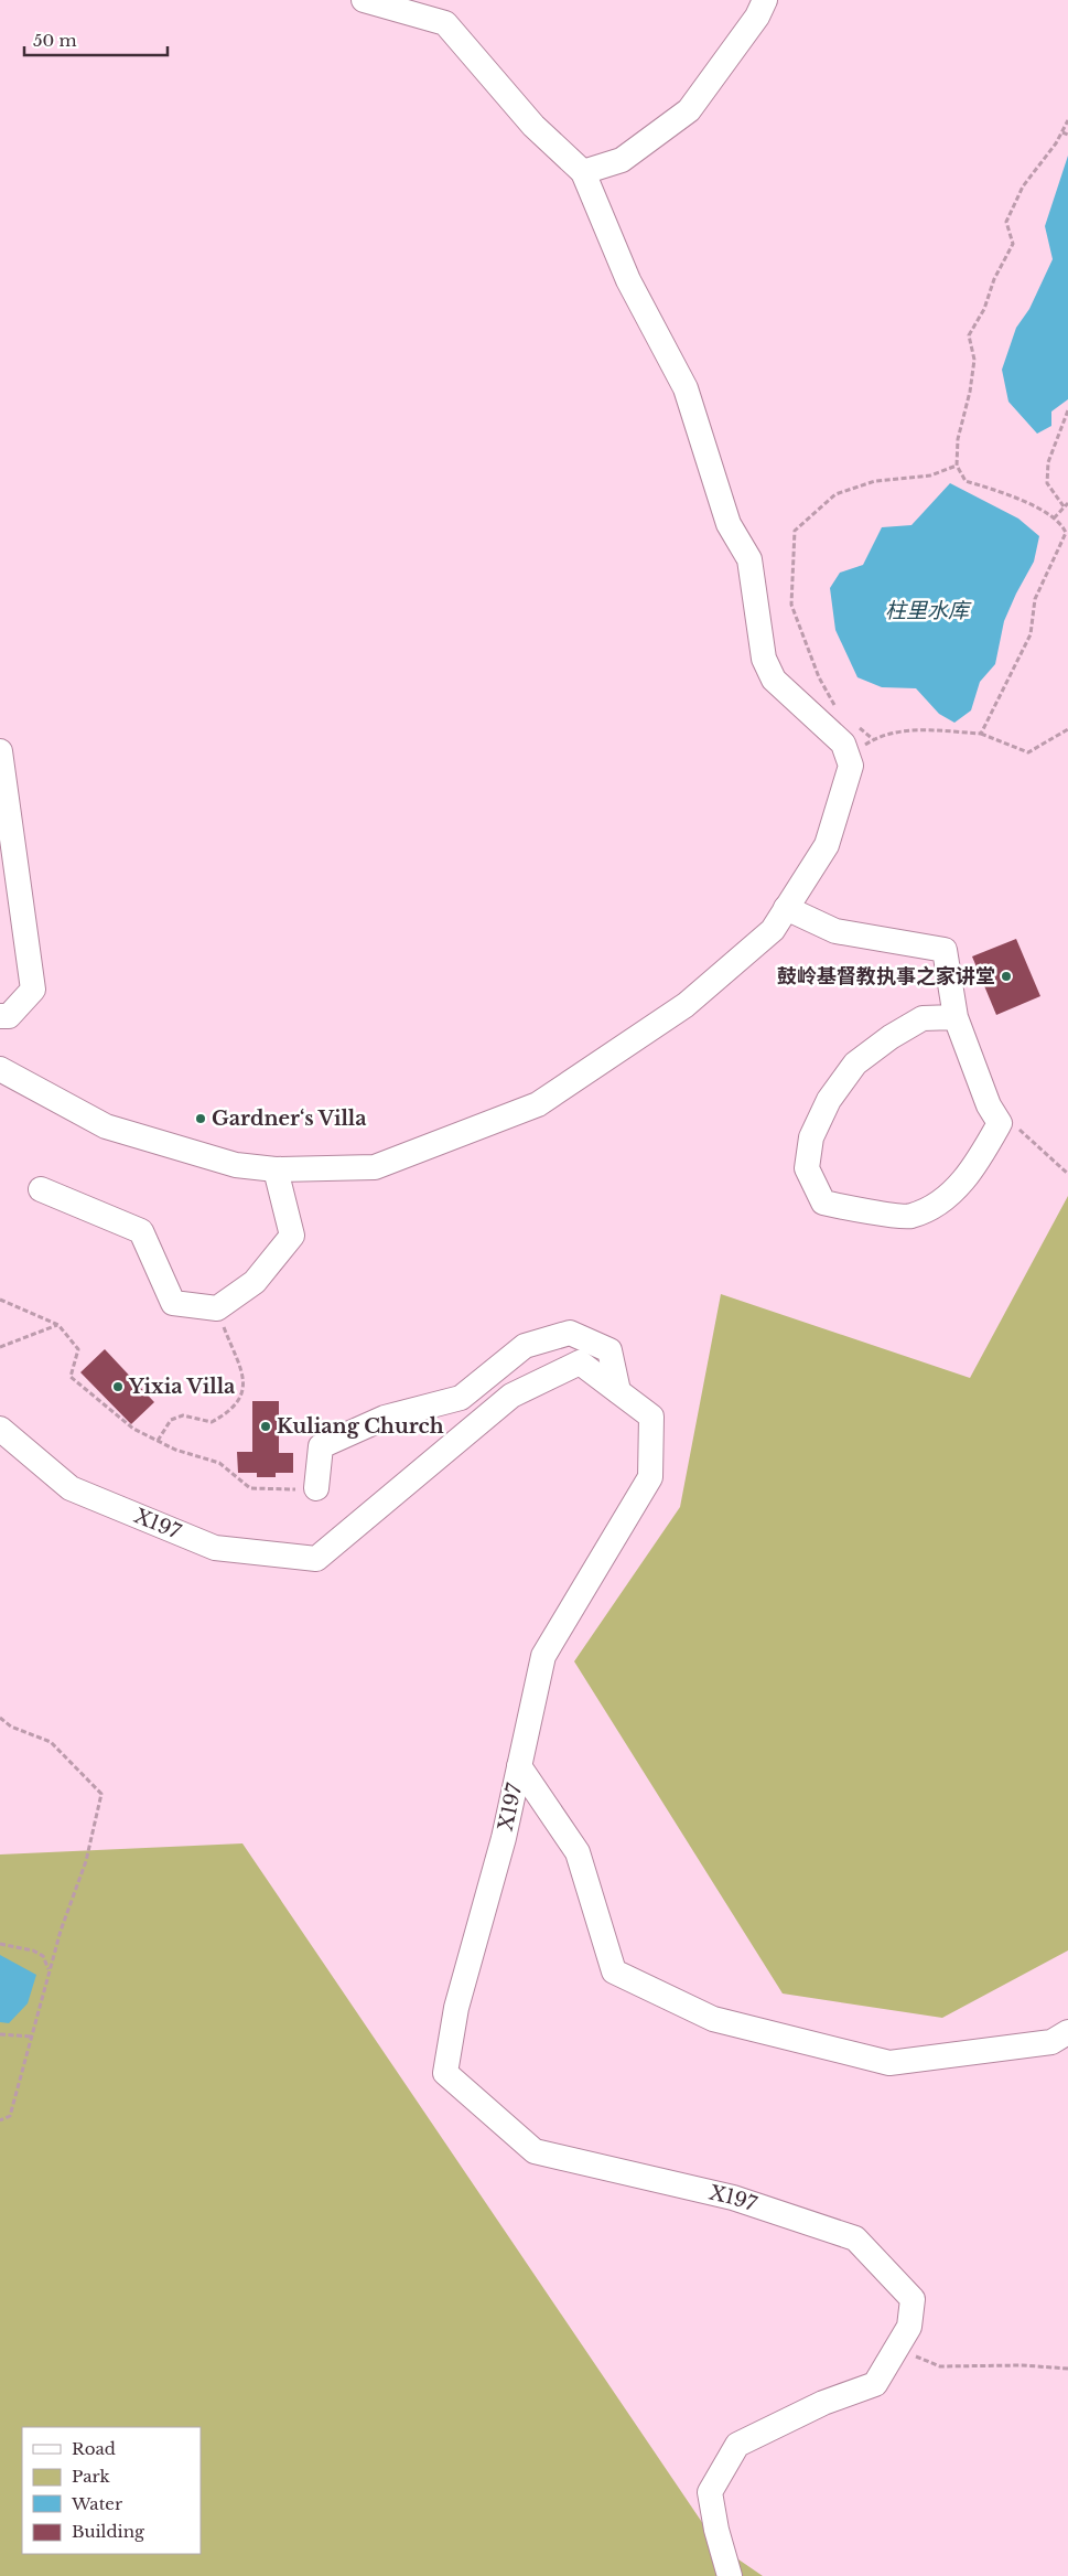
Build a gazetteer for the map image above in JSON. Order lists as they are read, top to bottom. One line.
{"streets":{"street":["X197"]},"water":["柱里水库"],"places":["鼓岭基督教执事之家讲堂","Gardner‘s Villa","Yixia Villa","Kuliang Church"],"legend":["Road","Park","Water","Building"],"scale_bar":"50 m"}
